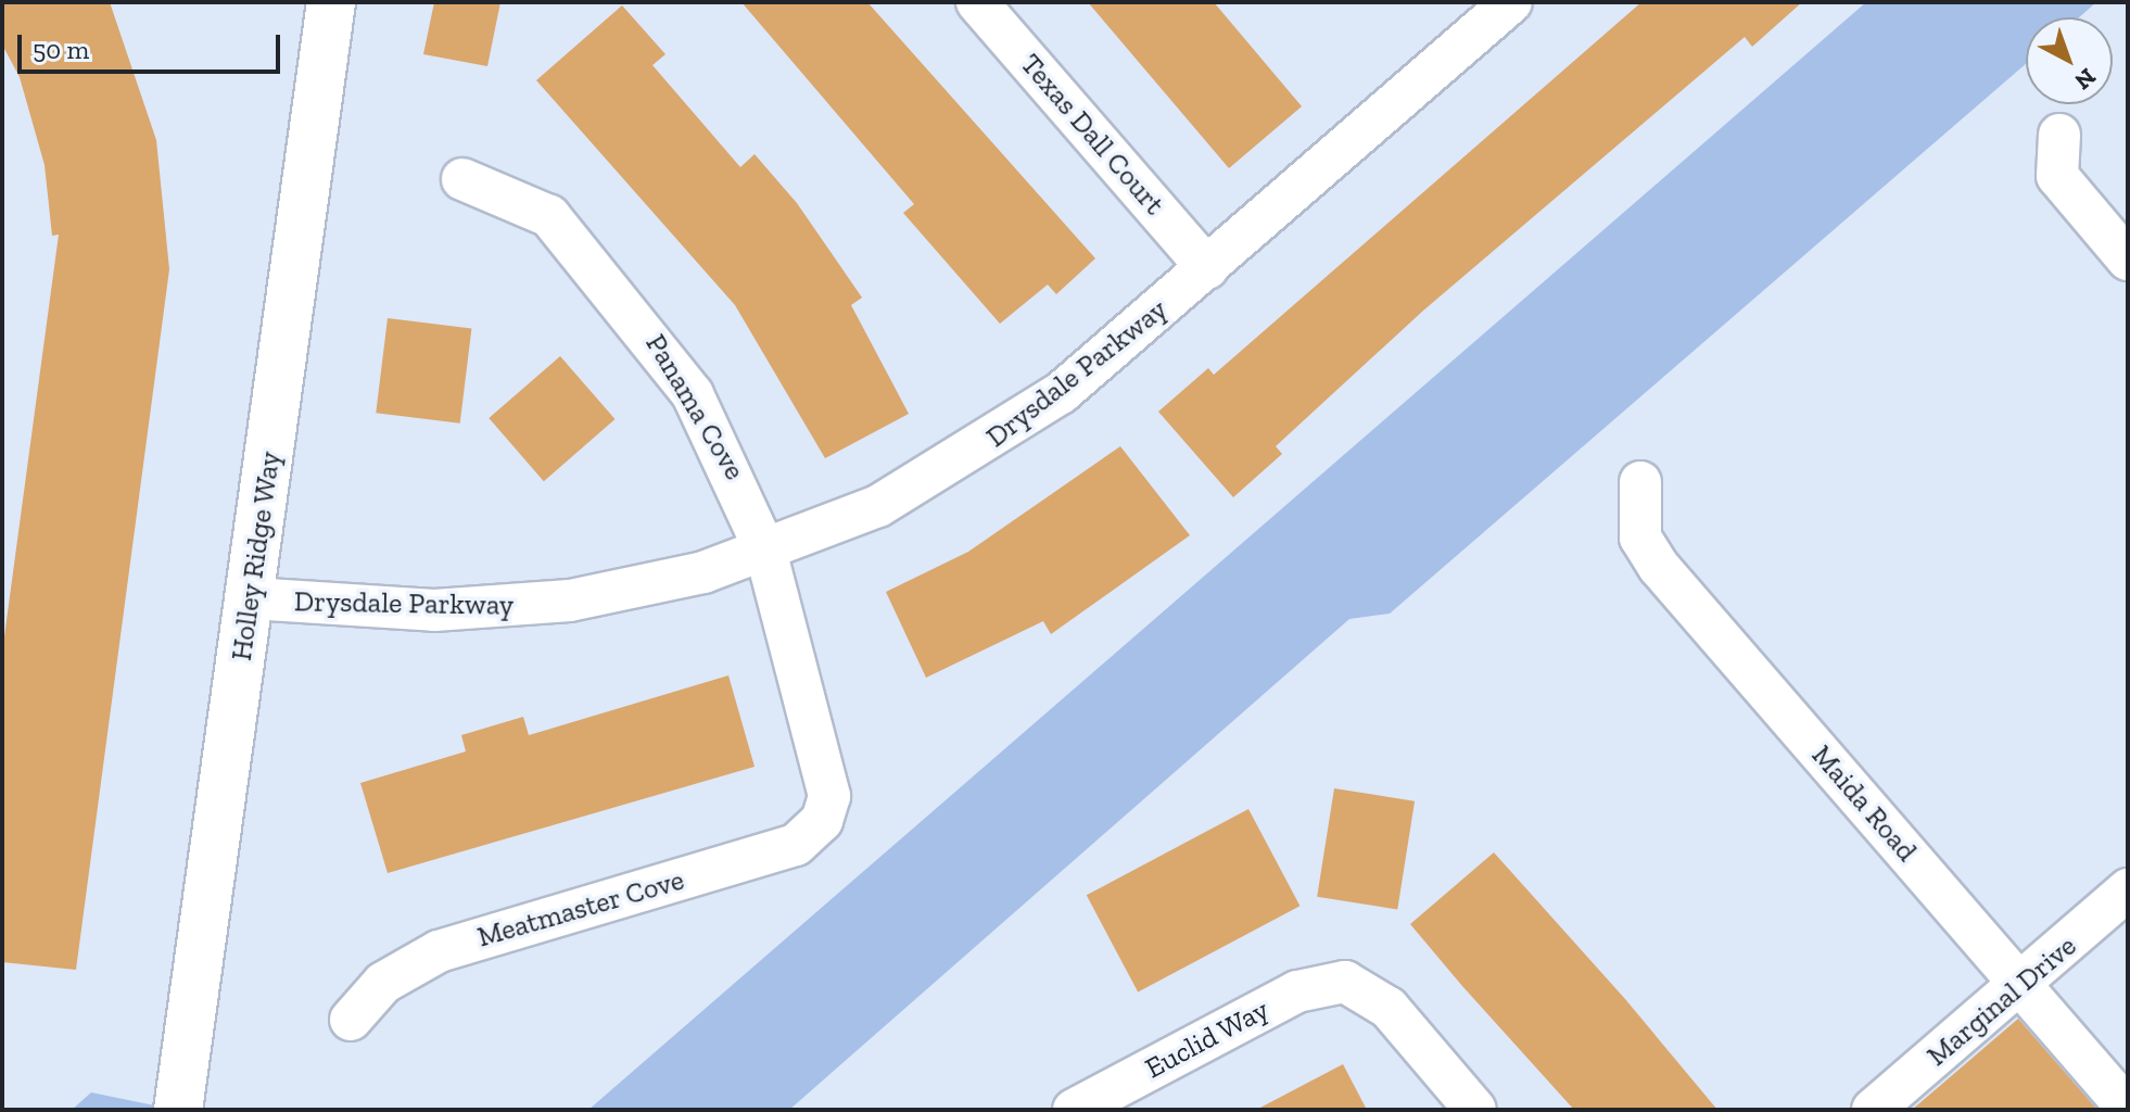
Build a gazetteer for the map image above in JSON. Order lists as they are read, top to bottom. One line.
{"streets":{"street":["Texas Dall Court","Drysdale Parkway","Panama Cove","Holley Ridge Way","Maida Road","Meatmaster Cove","Marginal Drive","Euclid Way"]},"crossings":[["Texas Dall Court","Drysdale Parkway"],["Drysdale Parkway","Panama Cove"],["Drysdale Parkway","Holley Ridge Way"],["Panama Cove","Meatmaster Cove"],["Maida Road","Marginal Drive"]],"scale_bar":"50 m","north":"bottom right"}
